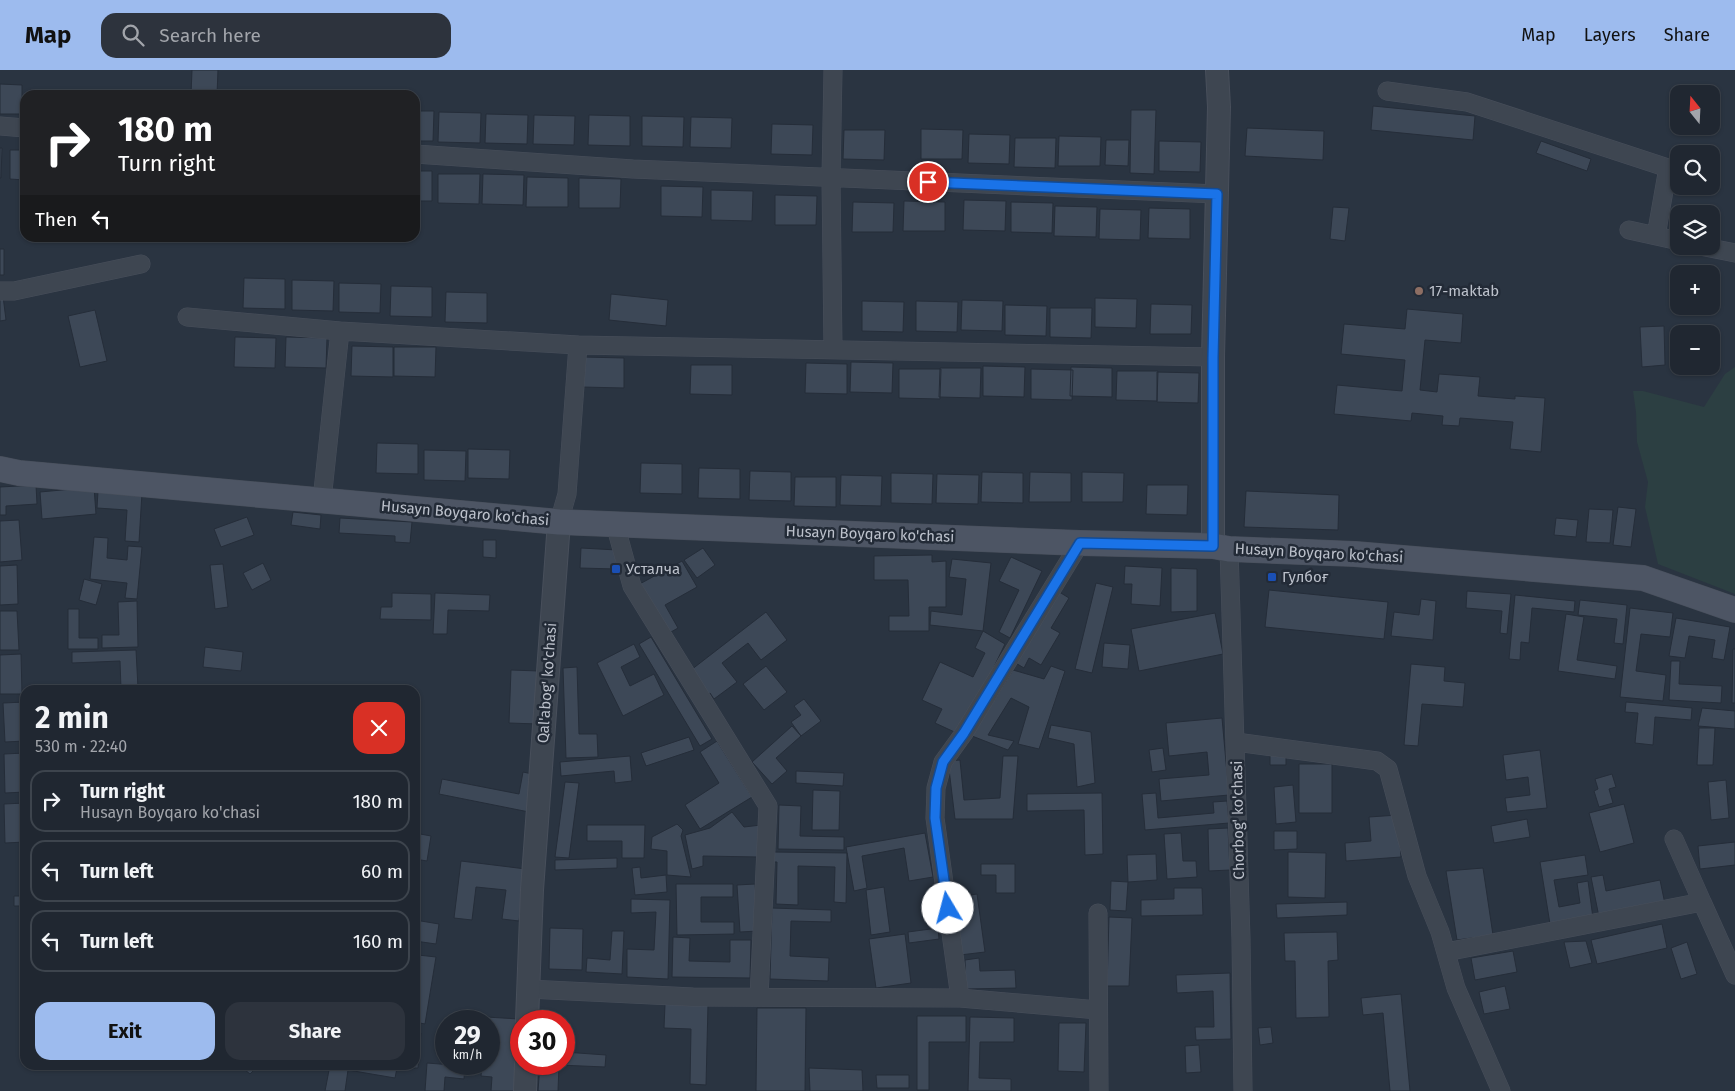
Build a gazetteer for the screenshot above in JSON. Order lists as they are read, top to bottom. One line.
{"streets":{"main road":["Husayn Boyqaro ko'chasi"],"street":["Qal'abog' ko'chasi","Сhorbog' ko'chasi"]},"crossings":[["Husayn Boyqaro ko'chasi","Qal'abog' ko'chasi"],["Husayn Boyqaro ko'chasi","Сhorbog' ko'chasi"]],"places":{"other":["17-maktab"],"transit":["Усталча","Гулбоғ"]},"north":"top","page":{"header":"Map","search":"Search here","nav":["Map","Layers","Share"],"map_buttons":["+","−"],"turn":["180 m","Turn right"],"then":"Then","heading":["2 min","530 m · 22:40"],"list":[{"name":"Turn right","note":"Husayn Boyqaro ko'chasi","value":"180 m"},{"name":"Turn left","value":"60 m"},{"name":"Turn left","value":"160 m"}],"buttons":["Exit","Share"],"speed":"29 km/h","limit":"30"}}
